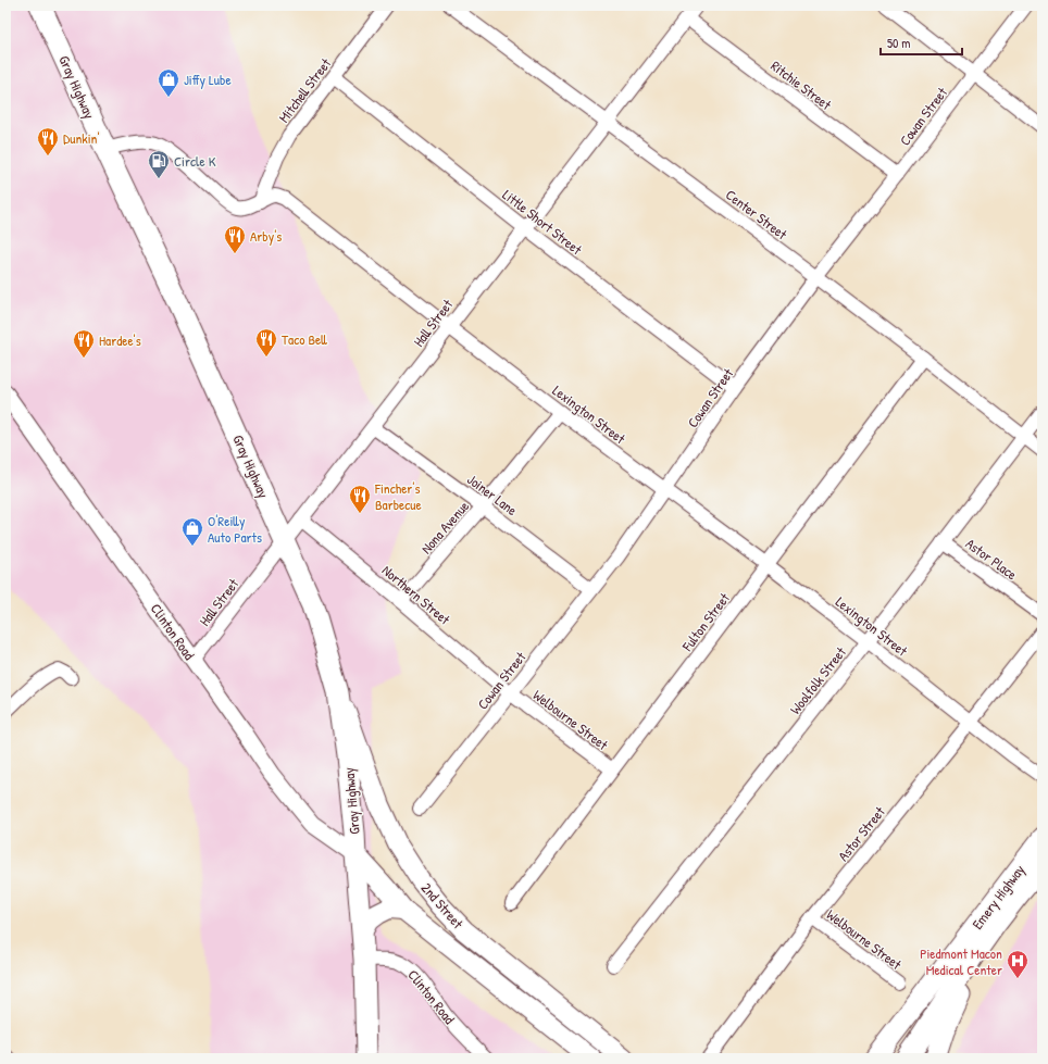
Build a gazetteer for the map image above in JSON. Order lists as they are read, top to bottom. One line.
{"streets":{"highway":["Gray Highway","Emery Highway"],"main road":["2nd Street"],"street":["Ritchie Street","Mitchell Street","Cowan Street","Center Street","Little Short Street","Hall Street","Lexington Street","Joiner Lane","Nona Avenue","Astor Place","Northern Street","Fulton Street","Clinton Road","Woolfolk Street","Welbourne Street","Astor Street"]},"crossings":[["Ritchie Street","Cowan Street"],["Ritchie Street","Hall Street"],["Gray Highway","Hall Street"],["Gray Highway","Lexington Street"],["Gray Highway","Clinton Road"],["Gray Highway","2nd Street"],["Mitchell Street","Little Short Street"],["Mitchell Street","Lexington Street"],["Cowan Street","Center Street"],["Cowan Street","Little Short Street"],["Cowan Street","Lexington Street"],["Cowan Street","Joiner Lane"],["Cowan Street","Northern Street"],["Cowan Street","Welbourne Street"],["Center Street","Hall Street"],["Center Street","Fulton Street"],["Center Street","Woolfolk Street"],["Little Short Street","Hall Street"],["Hall Street","Lexington Street"],["Hall Street","Joiner Lane"],["Hall Street","Northern Street"],["Hall Street","Clinton Road"],["Lexington Street","Nona Avenue"],["Lexington Street","Fulton Street"],["Lexington Street","Woolfolk Street"],["Lexington Street","Astor Street"],["Joiner Lane","Nona Avenue"],["Nona Avenue","Northern Street"],["Astor Place","Woolfolk Street"],["Northern Street","Welbourne Street"],["Fulton Street","Welbourne Street"],["Clinton Road","2nd Street"],["Welbourne Street","Astor Street"]],"places":{"shop":["Jiffy Lube","O'Reilly Auto Parts"],"restaurant":["Dunkin'","Arby's","Taco Bell","Hardee's","Fincher's Barbecue"],"fuel station":["Circle K"],"hospital":["Piedmont Macon Medical Center"]},"scale_bar":"50 m"}
